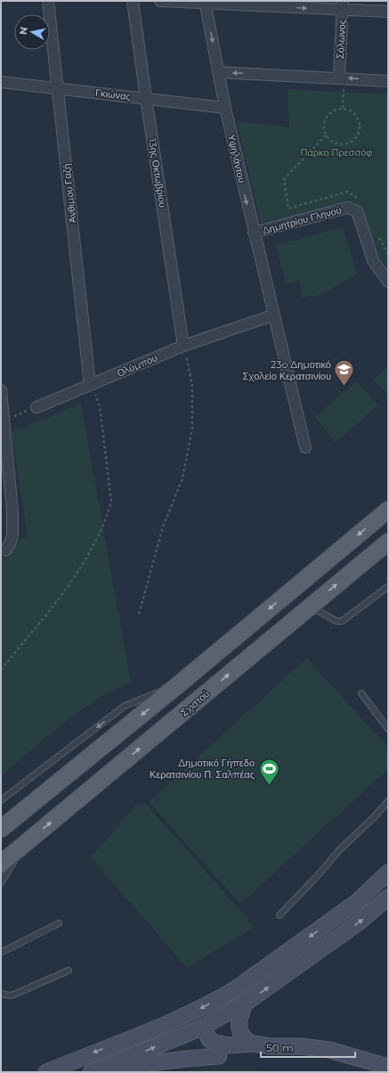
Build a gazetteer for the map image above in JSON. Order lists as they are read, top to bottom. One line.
{"streets":{"main road":["Σχιστού"],"street":["Σόλωνος","Γκιώνας","Υψηλάντου","13ης Οκτωβρίου","Άνθιμου Γαζή","Δημητρίου Γληνού","Ολύμπου"]},"crossings":[["Γκιώνας","Υψηλάντου"],["Γκιώνας","13ης Οκτωβρίου"],["Γκιώνας","Άνθιμου Γαζή"],["Υψηλάντου","Δημητρίου Γληνού"],["Υψηλάντου","Ολύμπου"],["13ης Οκτωβρίου","Ολύμπου"],["Άνθιμου Γαζή","Ολύμπου"]],"one_way":["Υψηλάντου"],"parks":["Πάρκο Πρεσσόφ"],"places":{"school or university":["23o Δημοτικό Σχολείο Κερατσινίου"],"sports":["Δημοτικό Γήπεδο Κερατσινίου Π. Σαλπέας"]},"scale_bar":"50 m","north":"left"}
